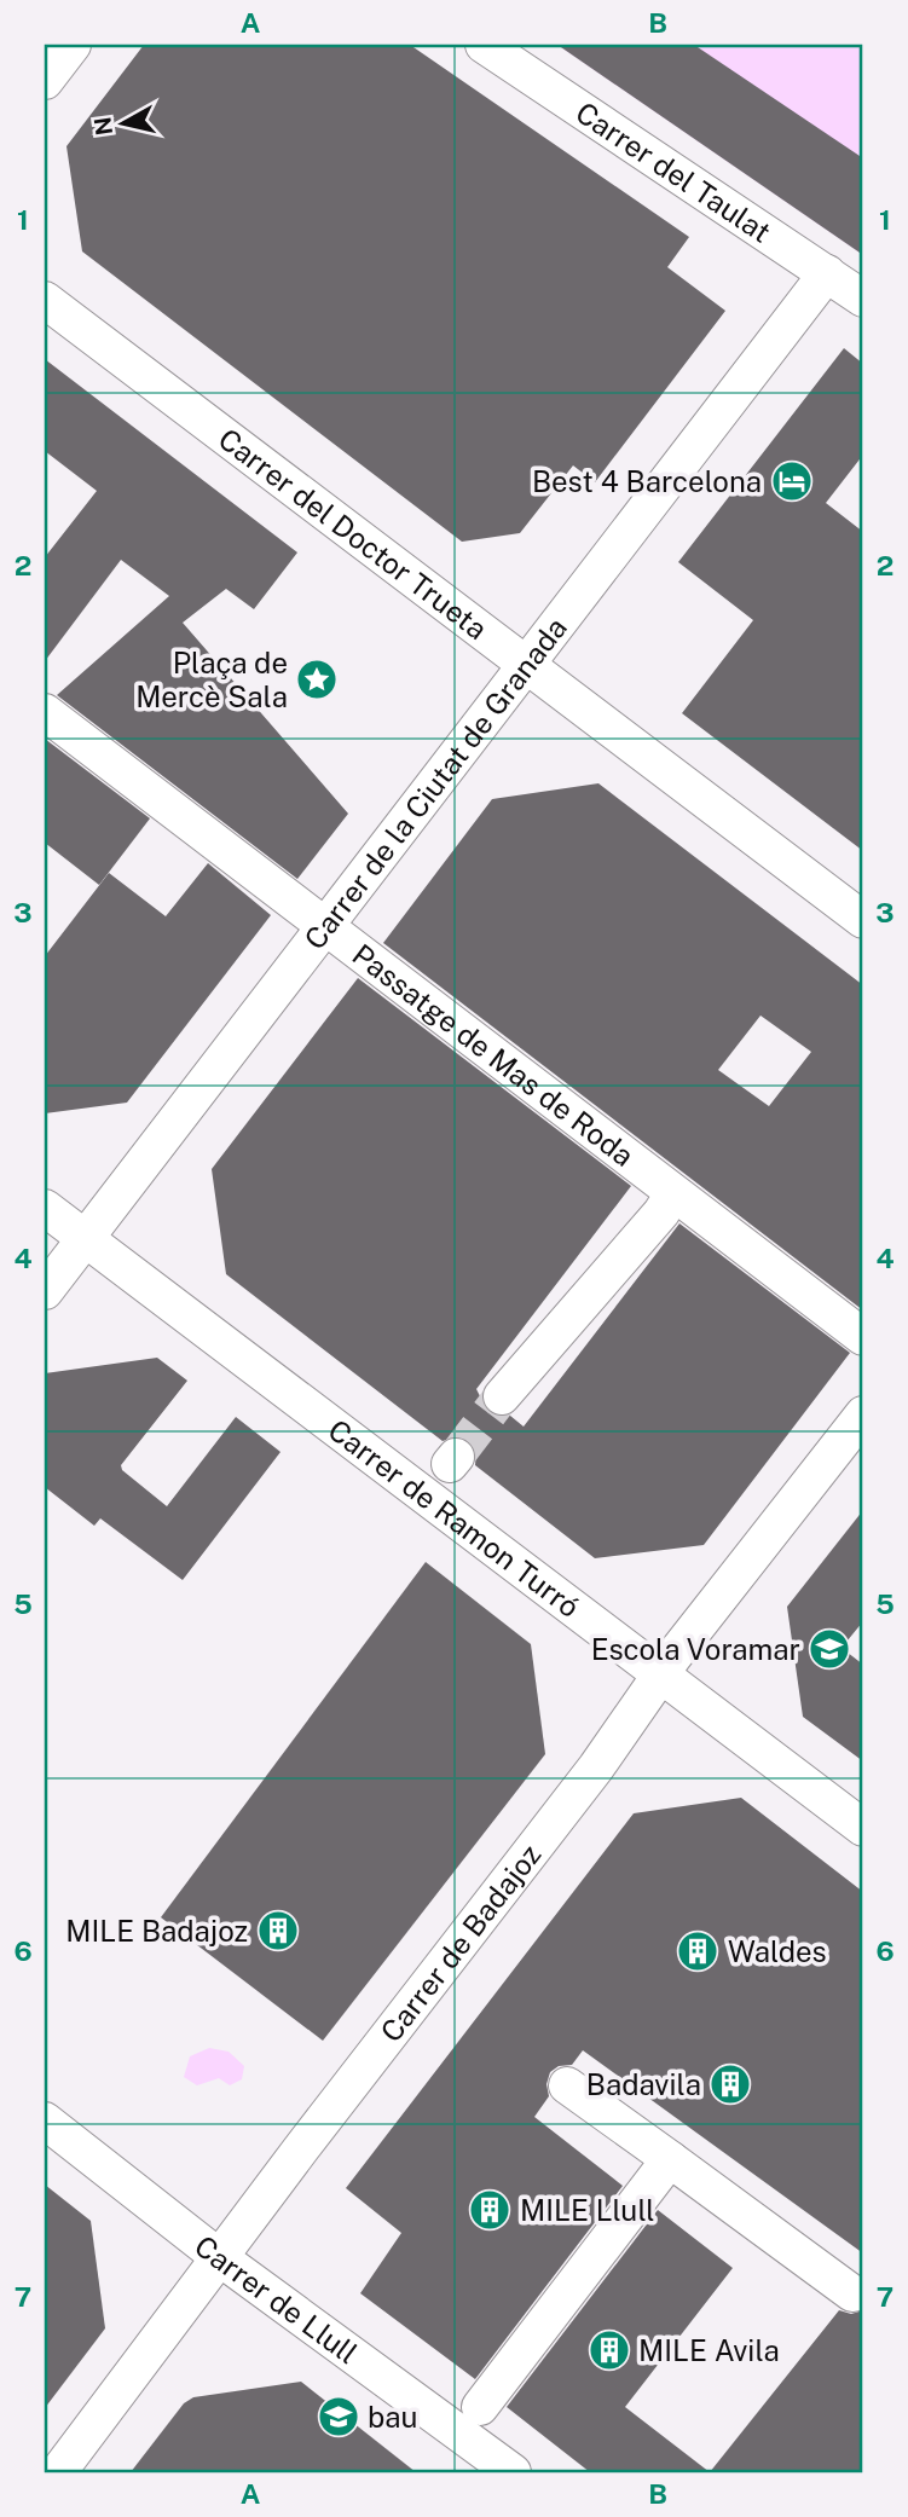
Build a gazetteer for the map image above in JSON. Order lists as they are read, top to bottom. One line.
{"streets":{"street":["Carrer del Taulat","Carrer del Doctor Trueta","Carrer de la Ciutat de Granada","Passatge de Mas de Roda","Carrer de Ramon Turró","Carrer de Badajoz","Carrer de Llull"]},"crossings":[["Carrer del Taulat","Carrer de la Ciutat de Granada"],["Carrer del Doctor Trueta","Carrer de la Ciutat de Granada"],["Carrer de la Ciutat de Granada","Passatge de Mas de Roda"],["Carrer de la Ciutat de Granada","Carrer de Ramon Turró"],["Carrer de Ramon Turró","Carrer de Badajoz"],["Carrer de Badajoz","Carrer de Llull"]],"places":{"hotel":["Best 4 Barcelona"],"place":["Plaça de Mercè Sala"],"school or university":["Escola Voramar","bau"],"building":["MILE Badajoz","Waldes","Badavila","MILE Llull","MILE Avila"]},"north":"left","grid":{"columns":["A","B"],"rows":["1","2","3","4","5","6","7"]}}
